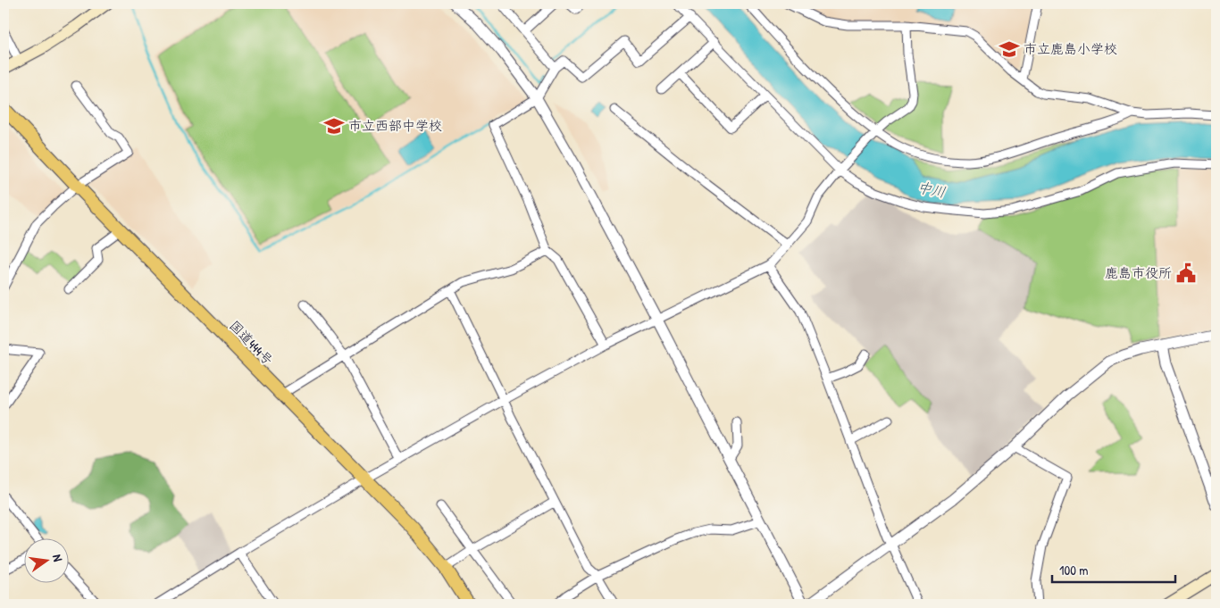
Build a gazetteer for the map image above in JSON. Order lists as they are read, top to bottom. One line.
{"streets":{"highway":["国道444号"]},"water":["中川"],"places":{"school or university":["市立鹿島小学校","市立西部中学校"],"public building":["鹿島市役所"]},"scale_bar":"100 m","north":"right"}
